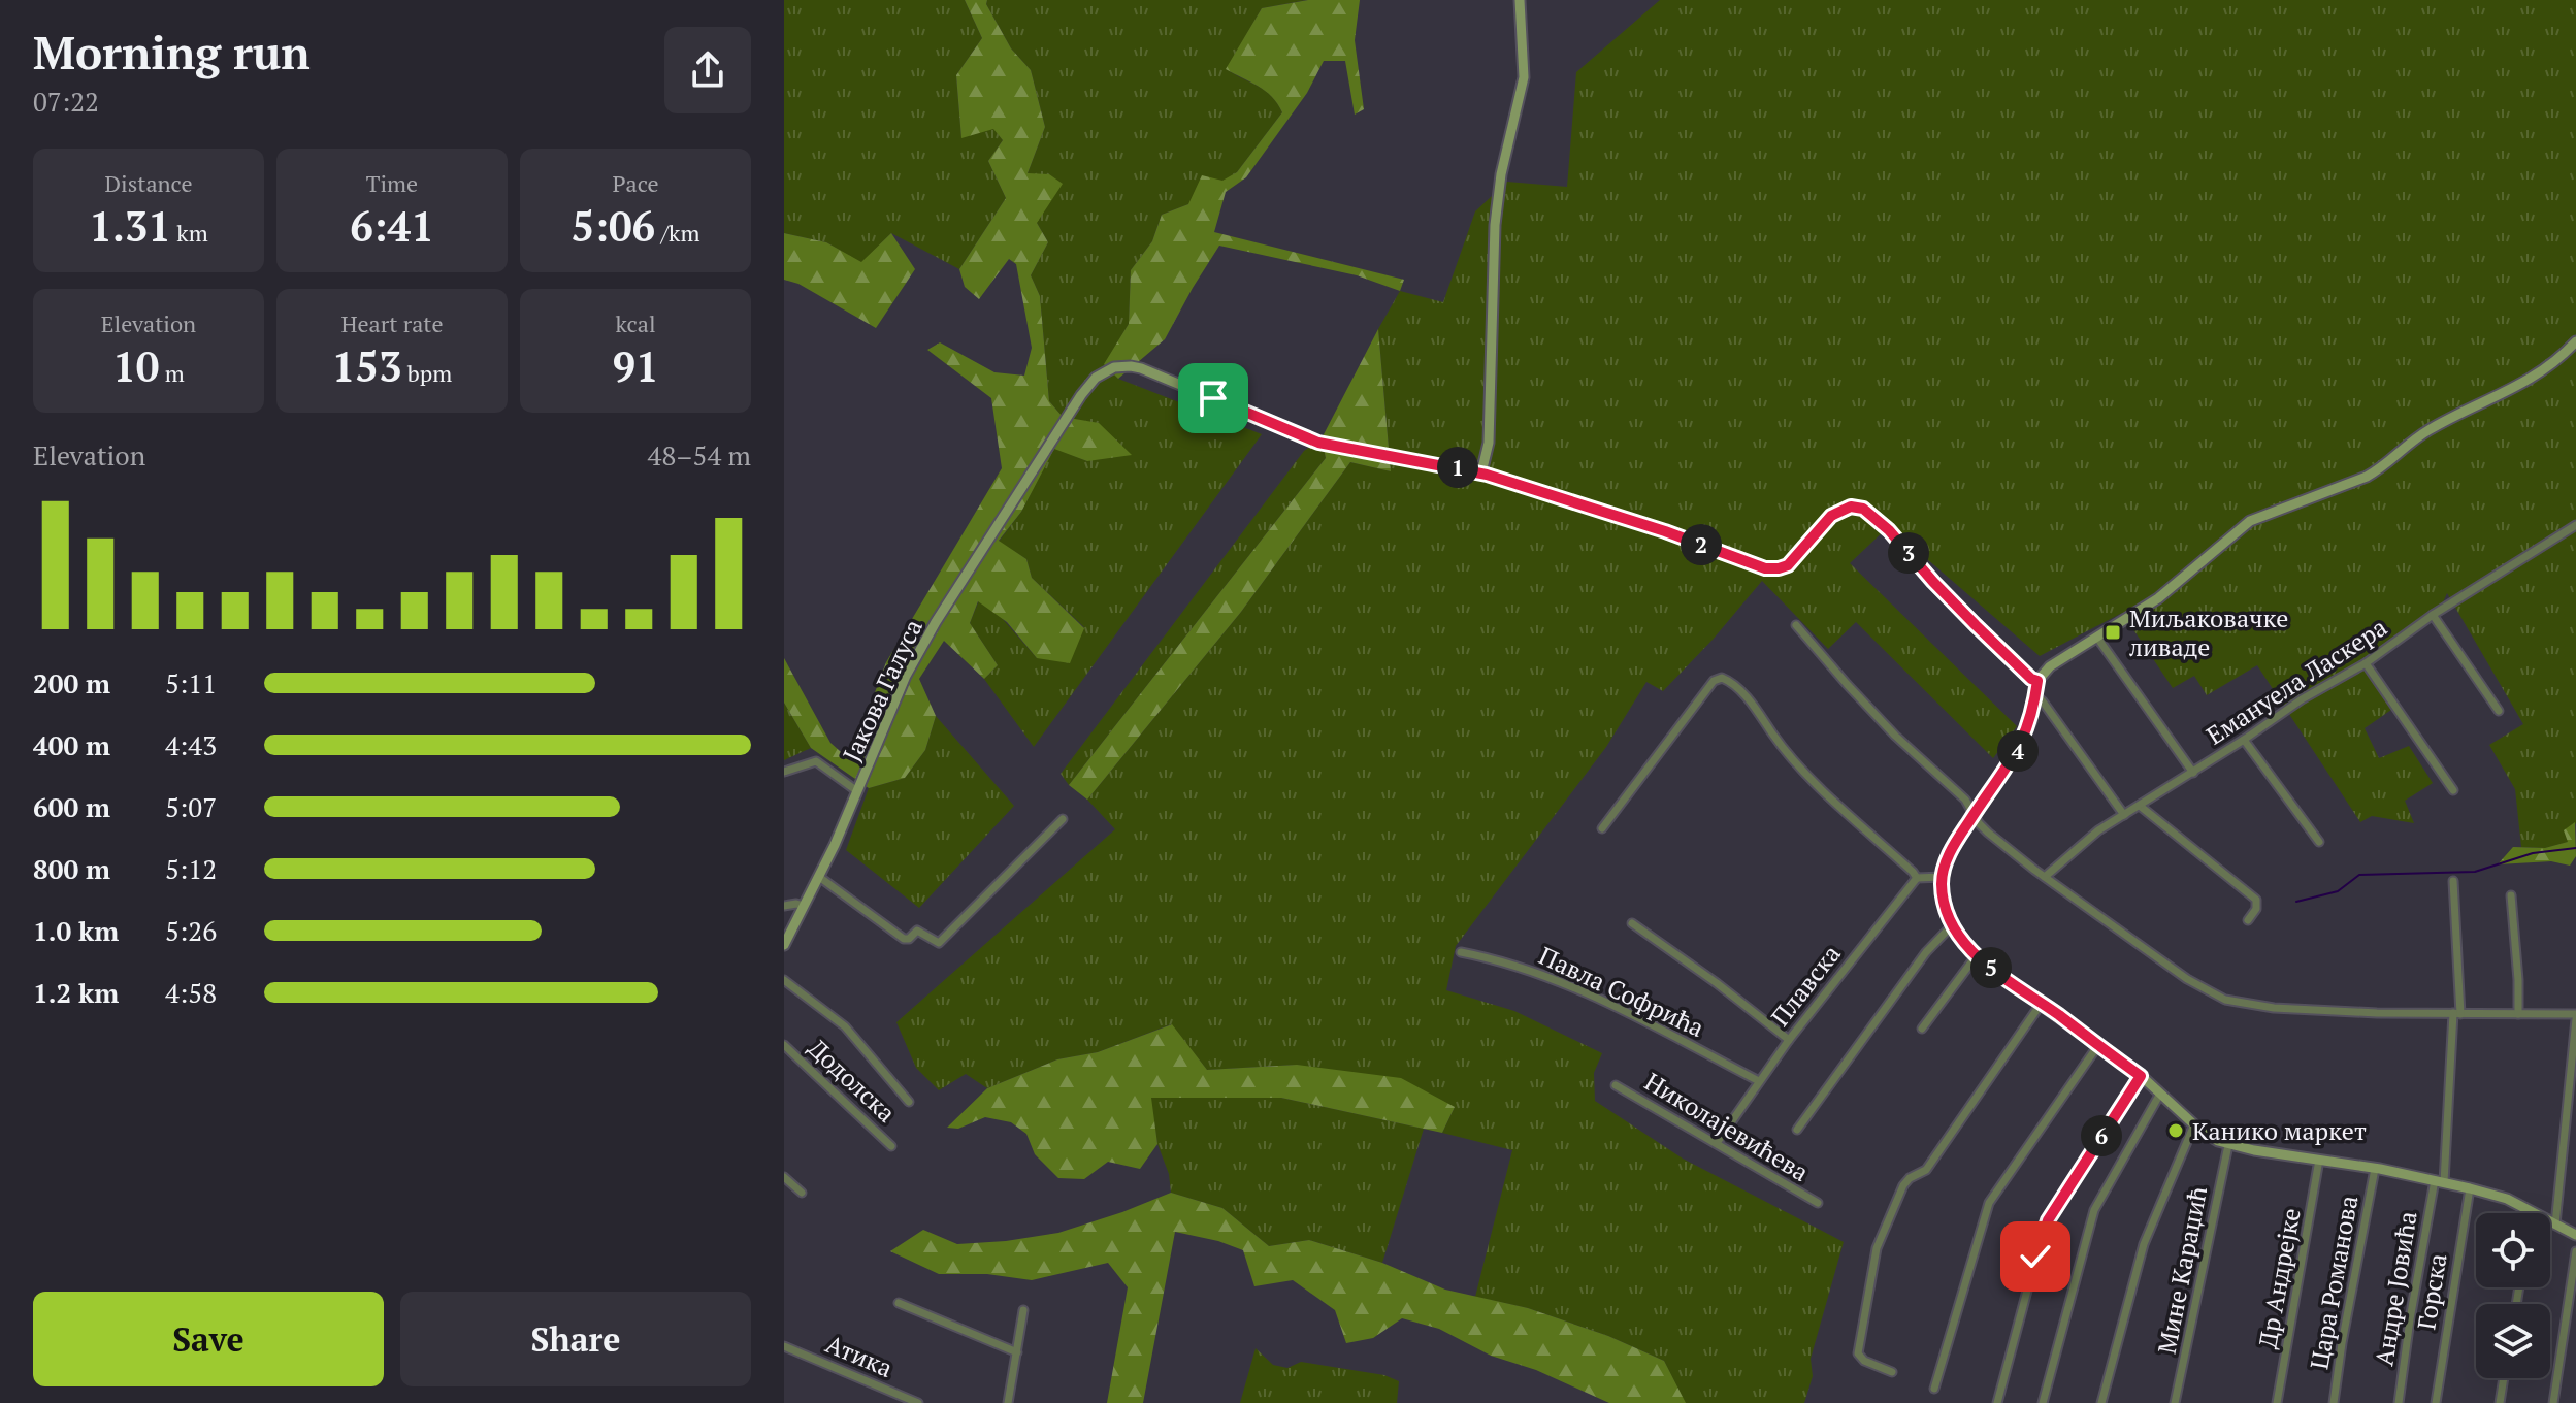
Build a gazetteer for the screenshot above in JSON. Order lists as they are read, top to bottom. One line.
{"streets":{"street":["Емануела Ласкера","Јакова Галуса","Плавска","Павла Софрића","Додолска","Николајевићева","Мине Караџић","Др Андрејке","Цара Романова","Андре Јовића","Горска","Атика"]},"crossings":[["Плавска","Павла Софрића"],["Плавска","Николајевићева"]],"places":{"transit":["Миљаковачке ливаде"],"other":["Канико маркет"]},"page":{"heading":["Morning run","07:22"],"stats":[["Distance","1.31 km"],["Time","6:41"],["Pace","5:06 /km"],["Elevation","10 m"],["Heart rate","153 bpm"],["kcal","91"]],"chart":["Elevation","48–54 m"],"pins":["1","2","3","4","5","6"],"list":[{"name":"200 m","note":"5:11"},{"name":"400 m","note":"4:43"},{"name":"600 m","note":"5:07"},{"name":"800 m","note":"5:12"},{"name":"1.0 km","note":"5:26"},{"name":"1.2 km","note":"4:58"}],"buttons":["Save","Share"]}}
